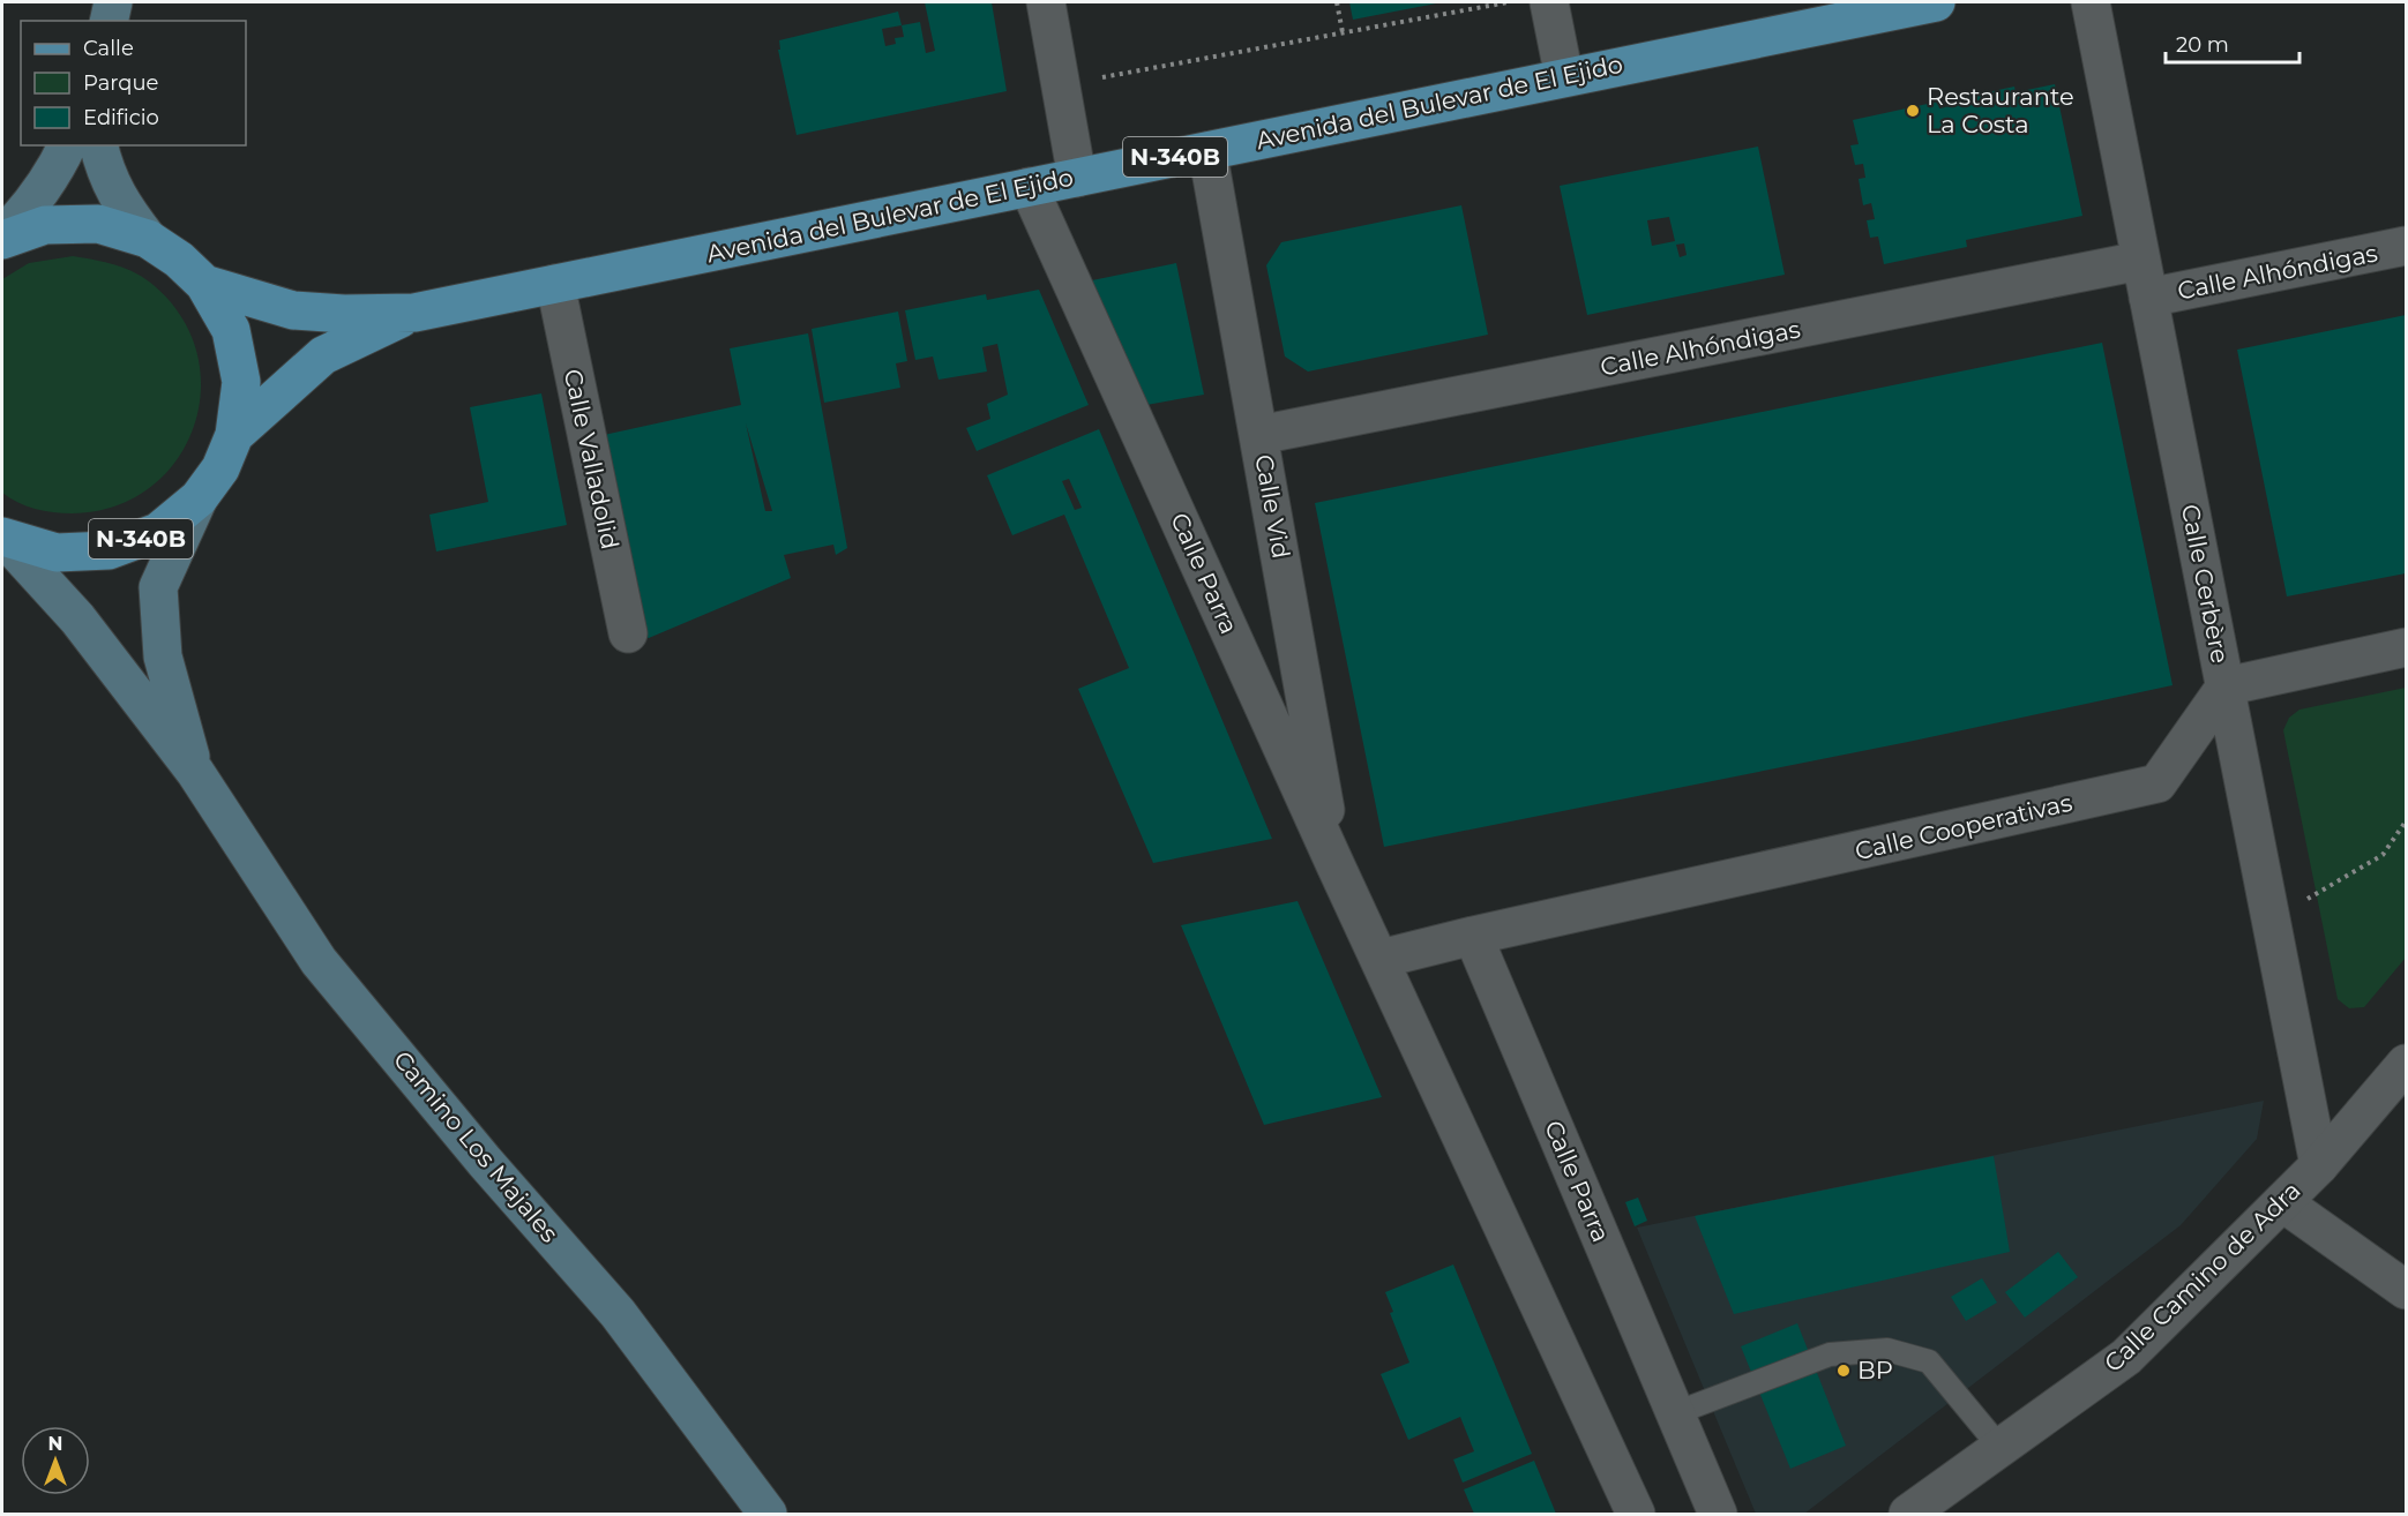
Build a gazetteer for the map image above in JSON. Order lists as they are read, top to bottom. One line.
{"streets":{"main road":["Avenida del Bulevar de El Ejido","N-340B","Camino Los Majales"],"street":["Calle Alhóndigas","Calle Valladolid","Calle Vid","Calle Parra","Calle Cerbère","Calle Cooperativas","Calle Camino de Adra"]},"crossings":[["Avenida del Bulevar de El Ejido","N-340B"],["Avenida del Bulevar de El Ejido","Calle Valladolid"],["Avenida del Bulevar de El Ejido","Calle Vid"],["Avenida del Bulevar de El Ejido","Calle Parra"],["Calle Alhóndigas","Calle Vid"],["Calle Alhóndigas","Calle Cerbère"],["Calle Vid","Calle Parra"],["Calle Parra","Calle Cooperativas"],["Calle Cerbère","Calle Cooperativas"],["Calle Cerbère","Calle Camino de Adra"]],"places":["Restaurante La Costa","BP"],"legend":["Calle","Parque","Edificio"],"scale_bar":"20 m","north":"top"}
